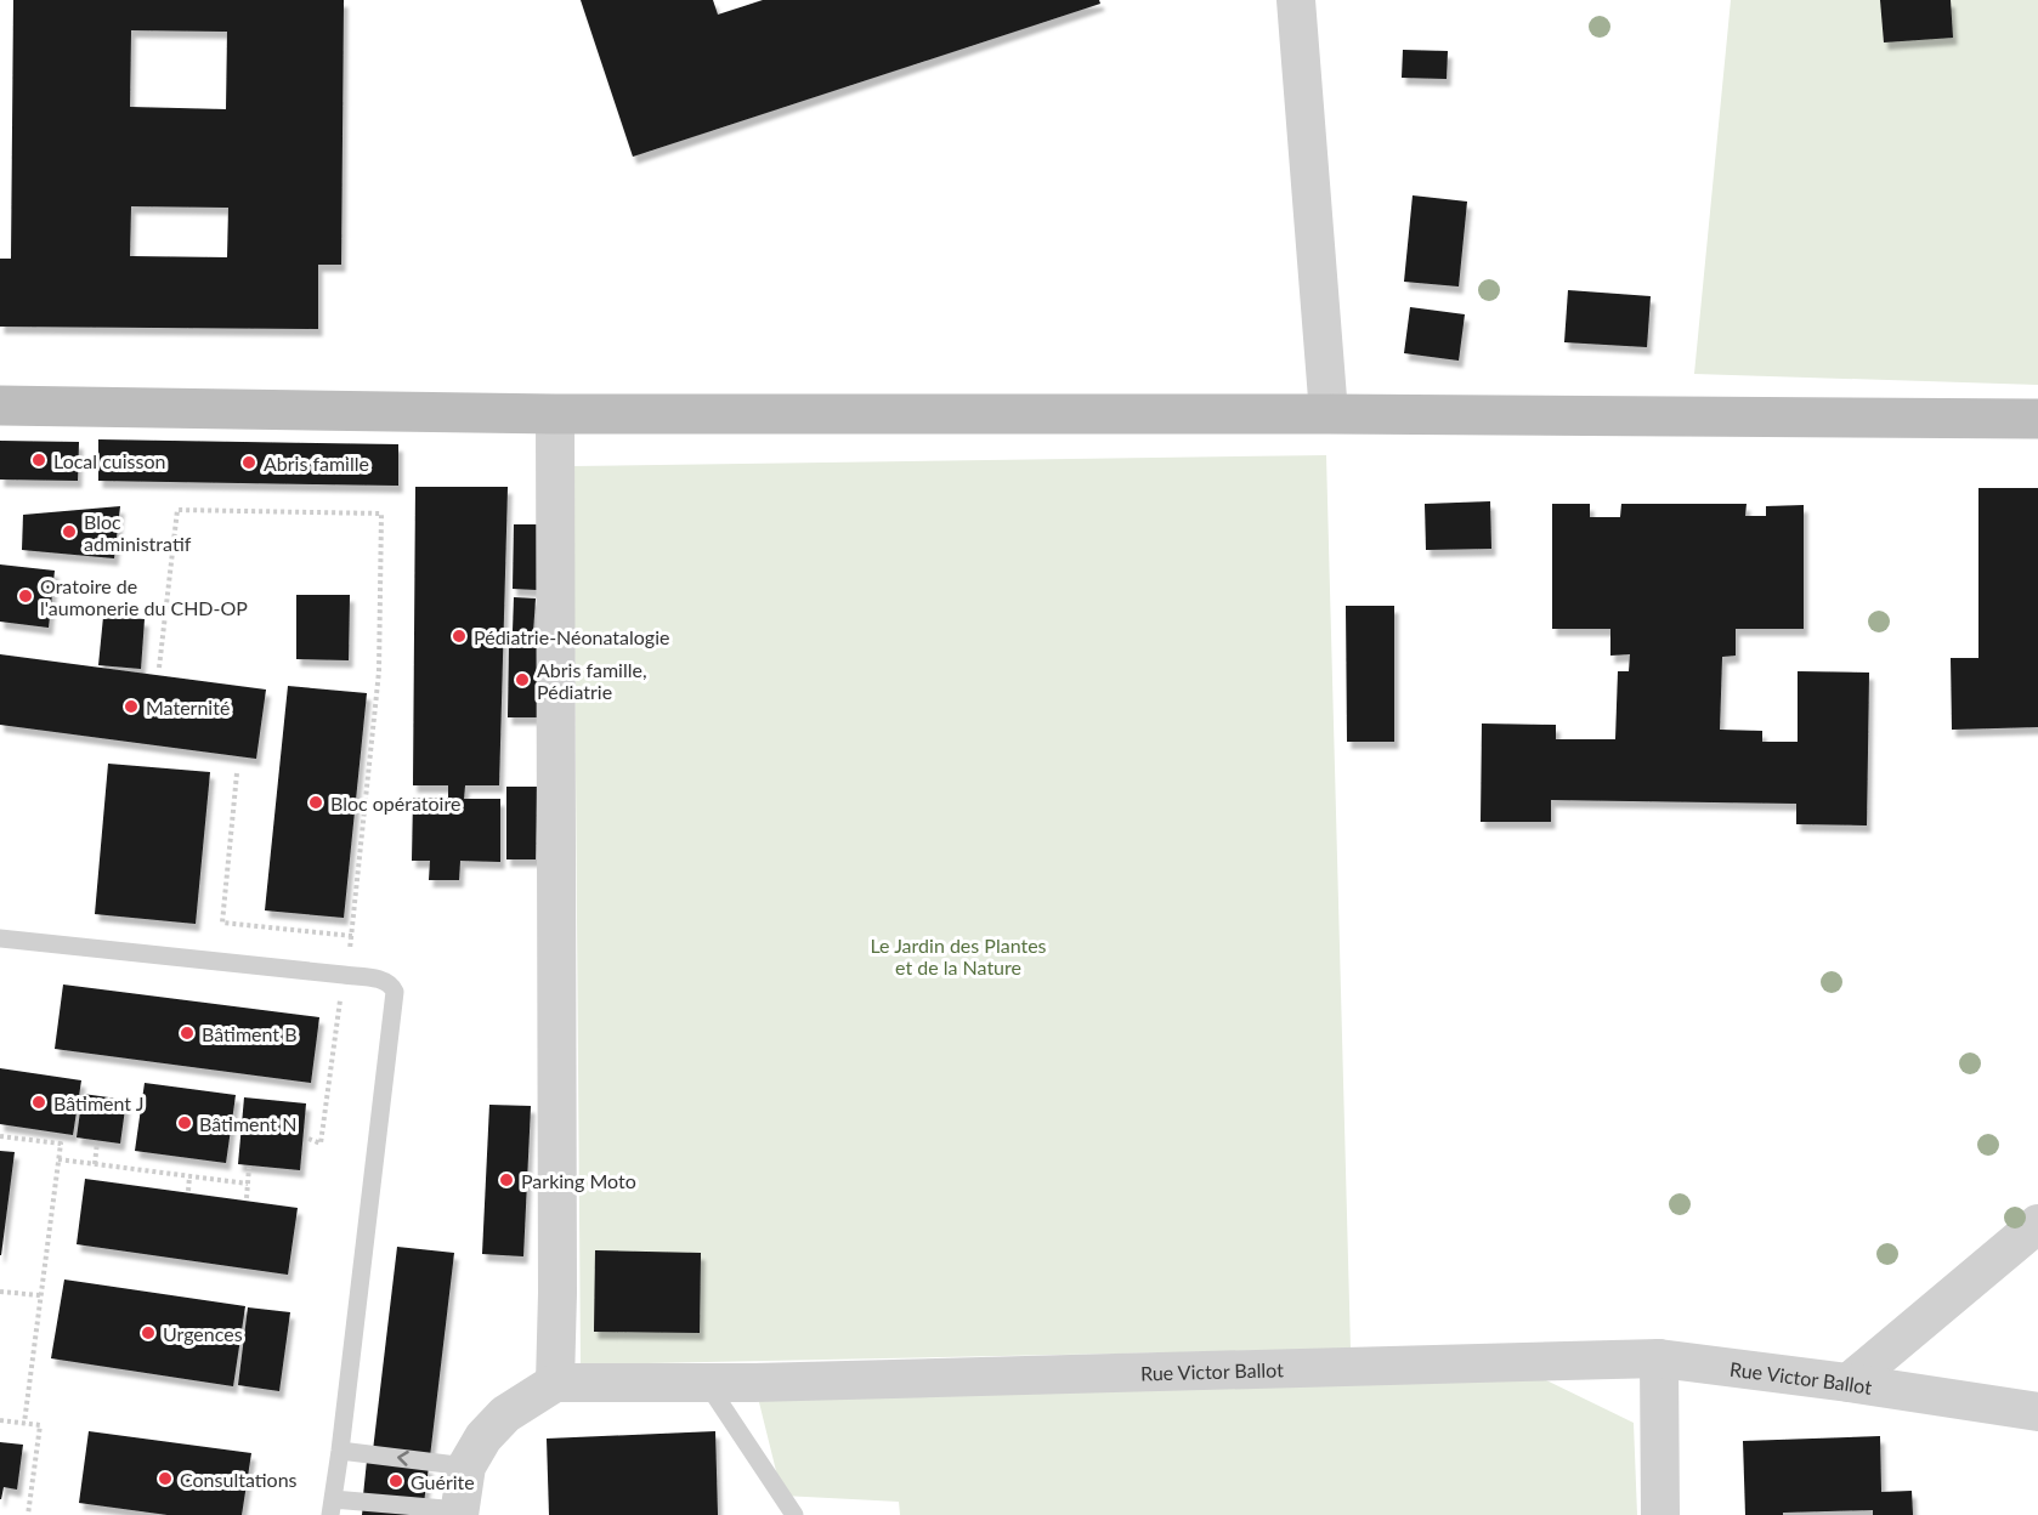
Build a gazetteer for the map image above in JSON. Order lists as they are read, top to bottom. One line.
{"streets":{"street":["Rue Victor Ballot"]},"parks":["Le Jardin des Plantes et de la Nature"],"places":["Local cuisson","Abris famille","Bloc administratif","Oratoire de l'aumonerie du CHD-OP","Pédiatrie-Néonatalogie","Abris famille, Pédiatrie","Maternité","Bloc opératoire","Bâtiment B","Bâtiment J","Bâtiment N","Parking Moto","Urgences","Consultations","Guérite"]}
